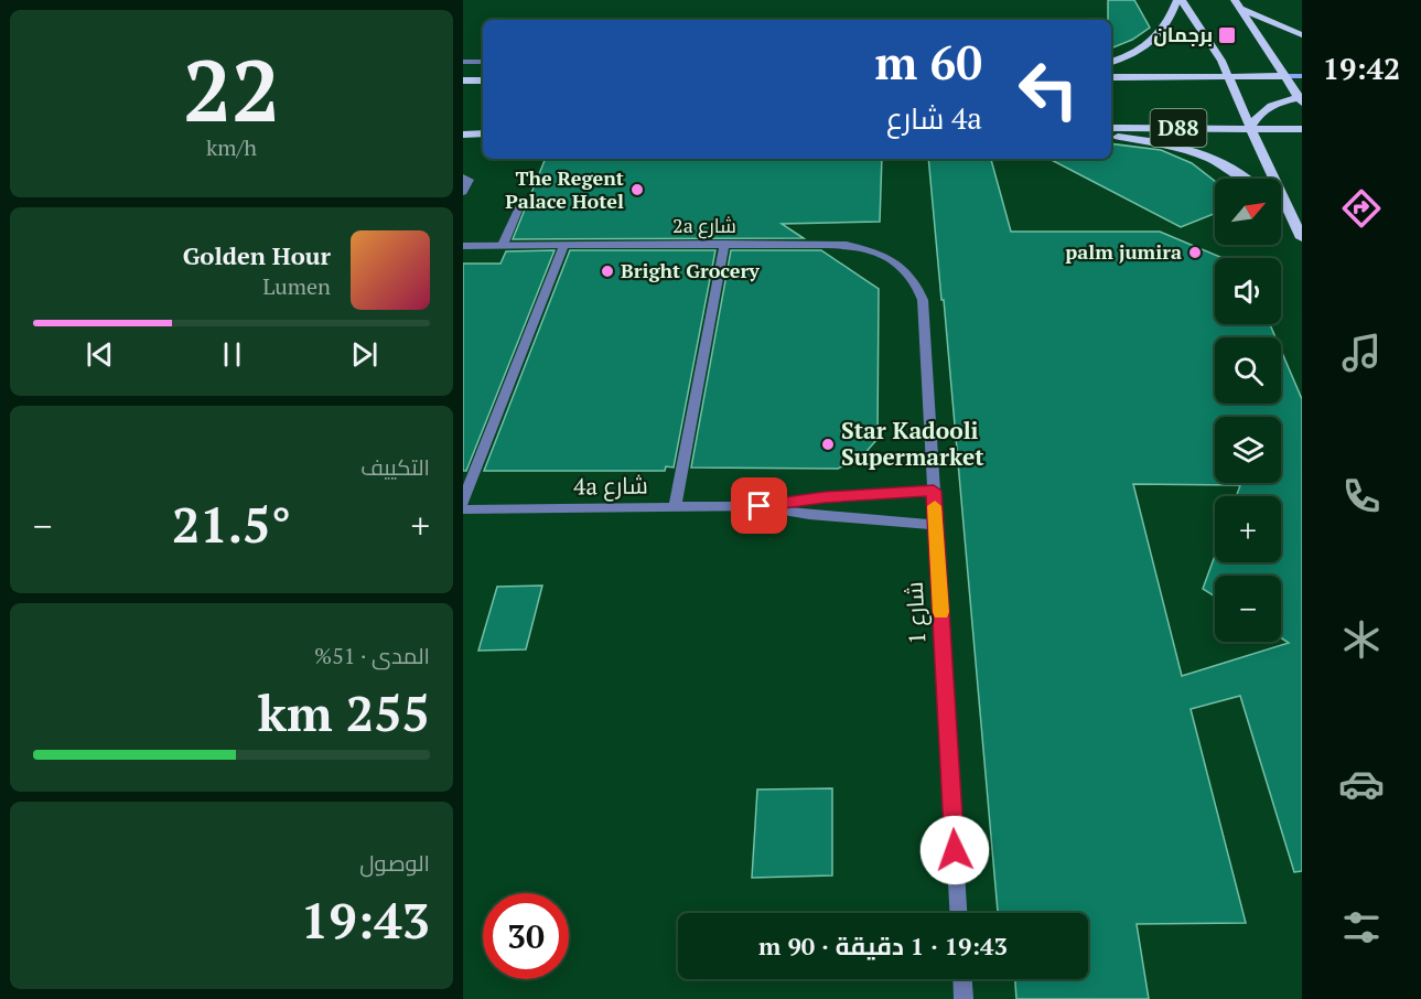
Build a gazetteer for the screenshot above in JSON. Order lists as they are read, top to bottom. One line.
{"streets":{"main road":["D88"],"street":["2a شارع","4a شارع","شارع 1"]},"crossings":[["2a شارع","شارع 1"],["4a شارع","شارع 1"]],"places":{"transit":["برجمان"],"other":["The Regent Palace Hotel","palm jumira","Bright Grocery","Star Kadooli Supermarket"]},"north":"top right","page":{"tabs":"19:42","tile":[["22","km/h"],"التكييف",["المدى · 51%","255 km"],["الوصول","19:43"]],"turn":["60 m","4a شارع"],"map_buttons":["+","−"],"song":["Golden Hour","Lumen"],"heat":["−","21.5°","+"],"limit":"30","trip":"19:43 · 1 دقيقة · 90 m"}}
